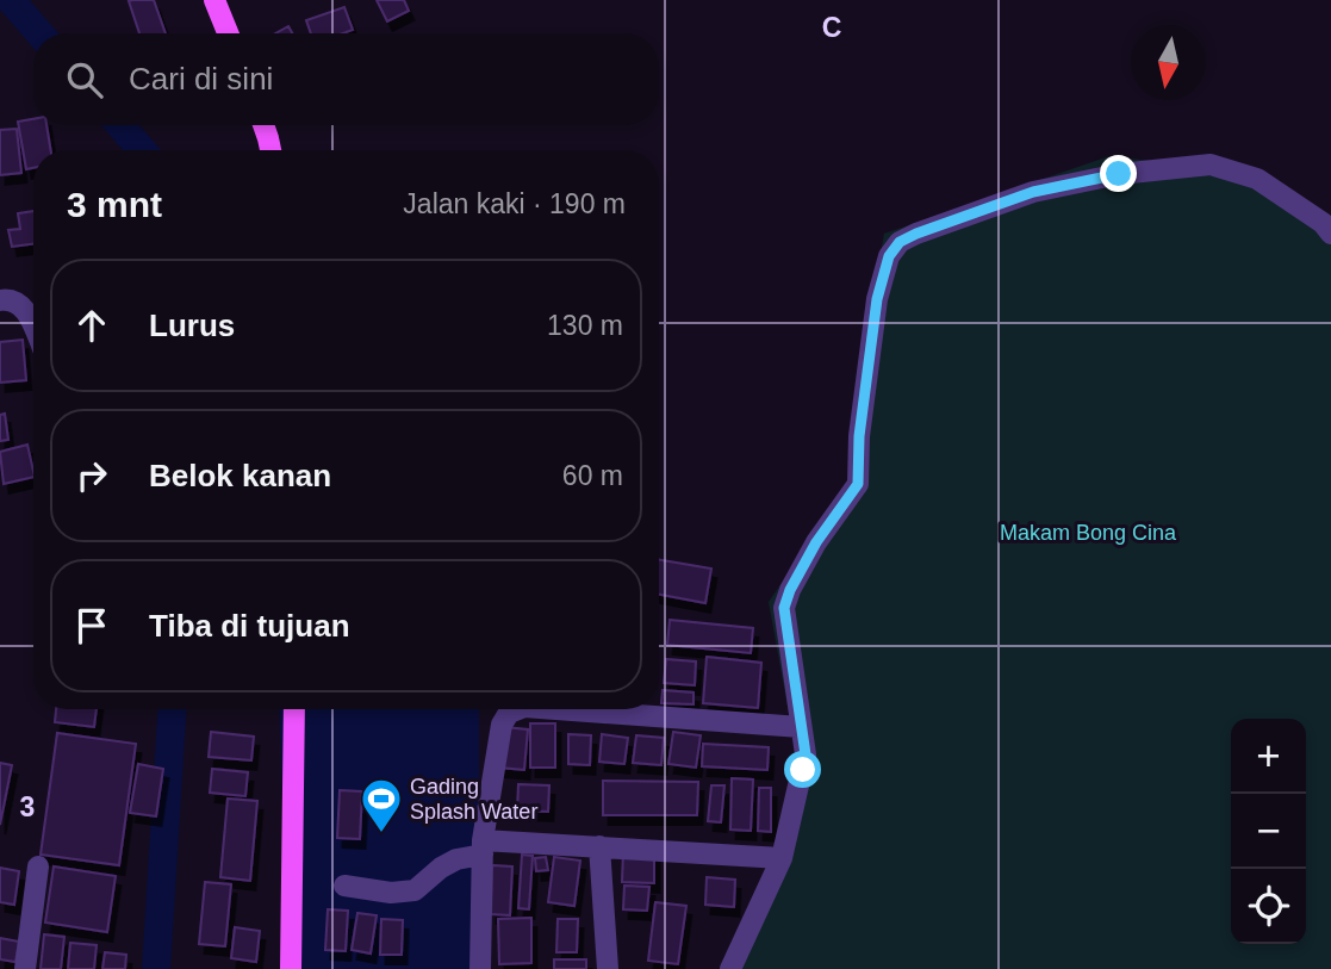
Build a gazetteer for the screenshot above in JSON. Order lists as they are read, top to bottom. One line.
{"parks":["Makam Bong Cina"],"places":{"sports":["Gading Splash Water"]},"north":"bottom","page":{"search":"Cari di sini","heading":["3 mnt","Jalan kaki · 190 m"],"list":[["Lurus","130 m"],["Belok kanan","60 m"],"Tiba di tujuan"],"map_buttons":["+","−"]},"grid":{"columns":["C"],"rows":["3"]}}
